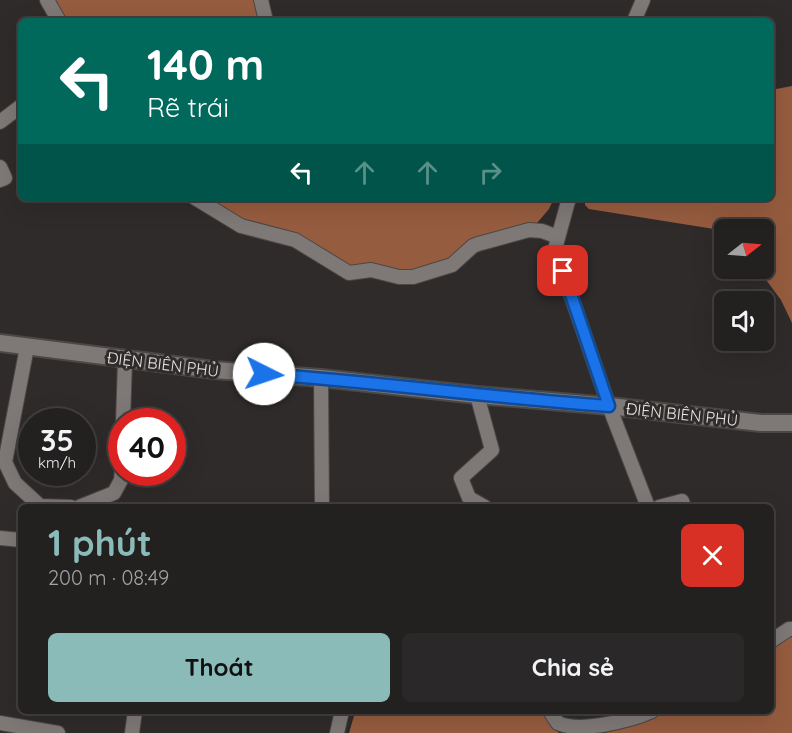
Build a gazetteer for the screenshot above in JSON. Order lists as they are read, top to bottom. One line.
{"streets":{"street":["ĐIỆN BIÊN PHỦ"]},"north":"right","page":{"turn":["140 m","Rẽ trái"],"speed":"35 km/h","limit":"40","heading":["1 phút","200 m · 08:49"],"buttons":["Thoát","Chia sẻ"]}}
